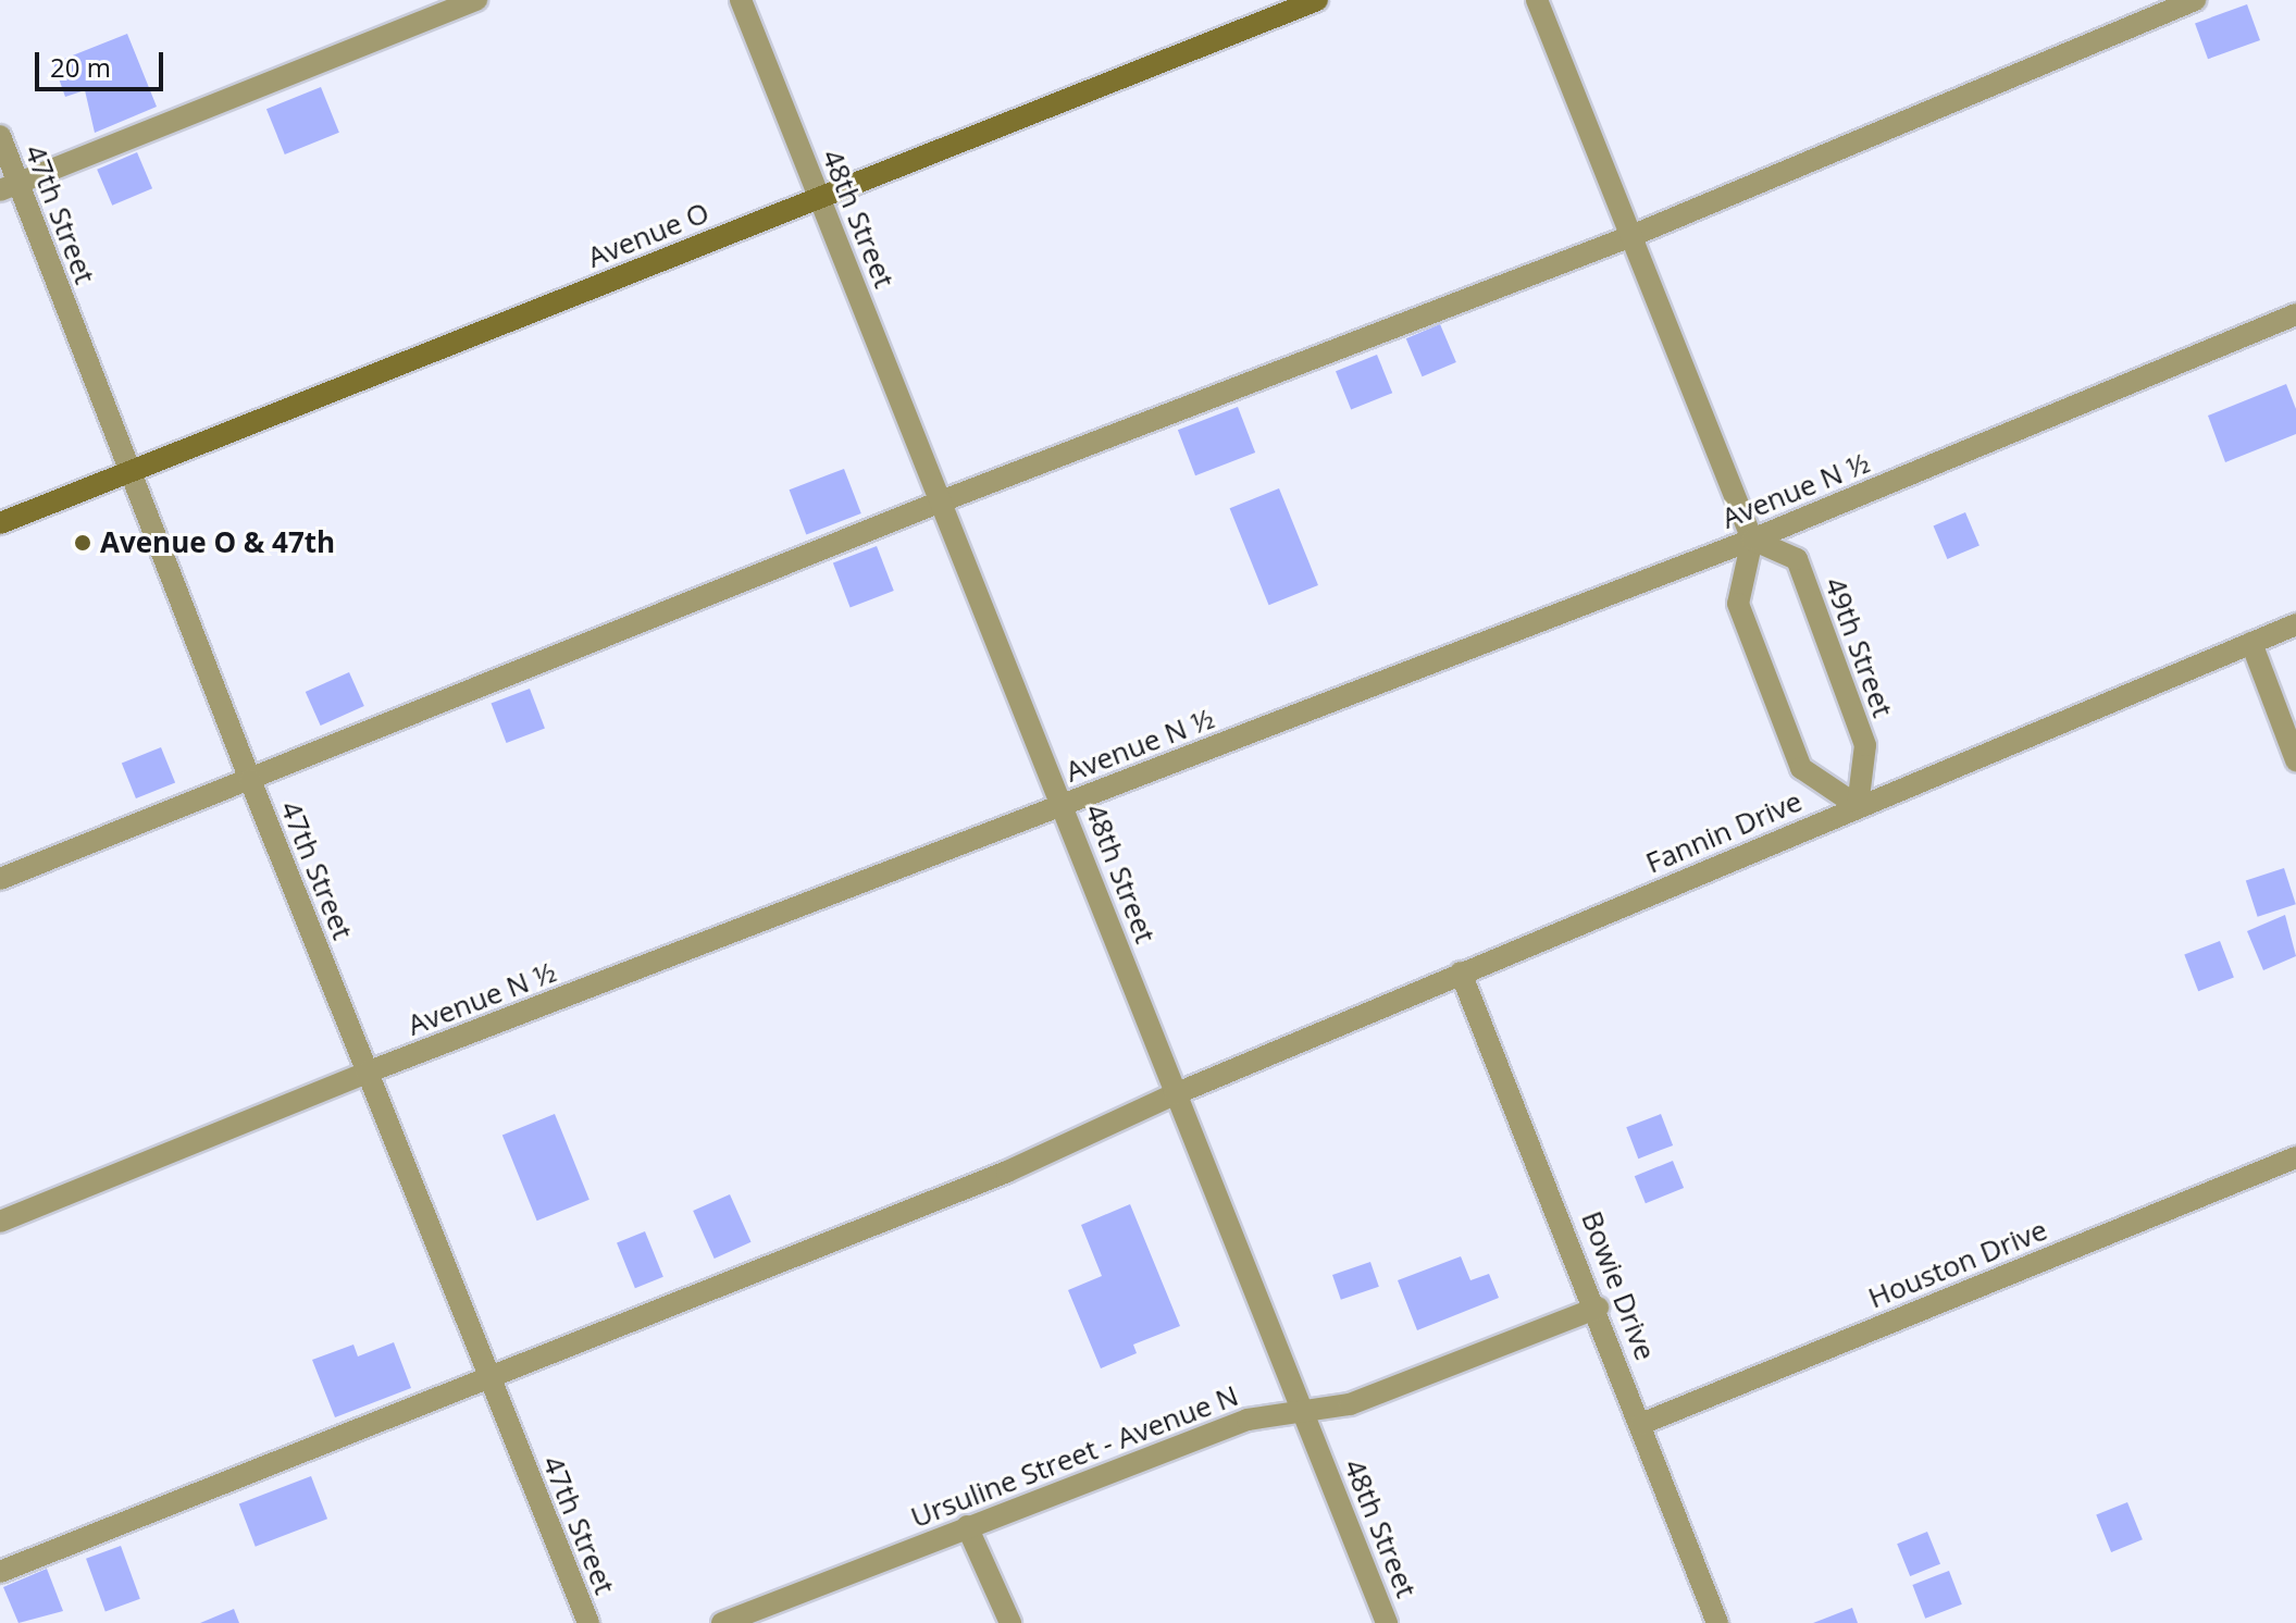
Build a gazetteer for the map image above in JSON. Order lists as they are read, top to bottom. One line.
{"streets":{"main road":["Avenue O"],"street":["47th Street","48th Street","Avenue N ½","49th Street","Fannin Drive","Houston Drive","Bowie Drive","Ursuline Street - Avenue N"]},"crossings":[["47th Street","Avenue O"],["47th Street","Avenue N ½"],["47th Street","Fannin Drive"],["48th Street","Avenue O"],["48th Street","Avenue N ½"],["48th Street","Fannin Drive"],["48th Street","Ursuline Street - Avenue N"],["Avenue N ½","49th Street"],["49th Street","Fannin Drive"],["Fannin Drive","Bowie Drive"],["Houston Drive","Bowie Drive"],["Bowie Drive","Ursuline Street - Avenue N"]],"places":["Avenue O & 47th"],"scale_bar":"20 m"}
